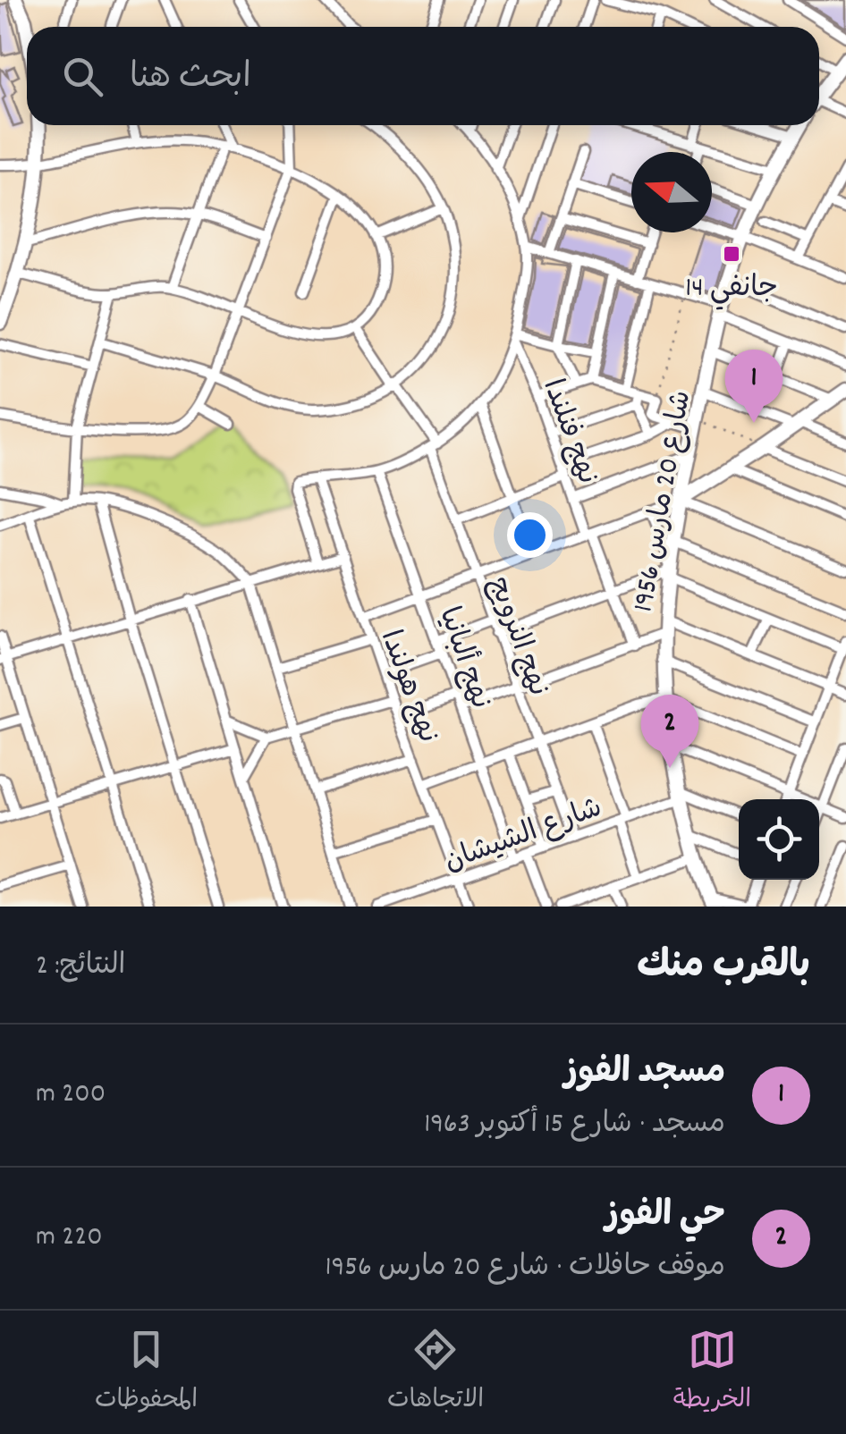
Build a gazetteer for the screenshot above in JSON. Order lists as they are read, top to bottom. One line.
{"streets":{"street":["نهج فنلندا","شارع 20 مارس 1956","نهج النرويج","نهج ألبانيا","نهج هولندا","شارع الشيشان"]},"crossings":[["شارع 20 مارس 1956","شارع الشيشان"],["نهج النرويج","شارع الشيشان"],["نهج ألبانيا","شارع الشيشان"],["نهج هولندا","شارع الشيشان"]],"places":{"transit":["14 جانفي"]},"north":"left","page":{"search":"ابحث هنا","pins":["1","2"],"heading":["بالقرب منك","النتائج: 2"],"list":[{"mark":"1","name":"مسجد الفوز","note":"مسجد · شارع 15 أكتوبر 1963","value":"200 m"},{"mark":"2","name":"حي الفوز","note":"موقف حافلات · شارع 20 مارس 1956","value":"220 m"}],"nav":["الخريطة","الاتجاهات","المحفوظات"]}}
